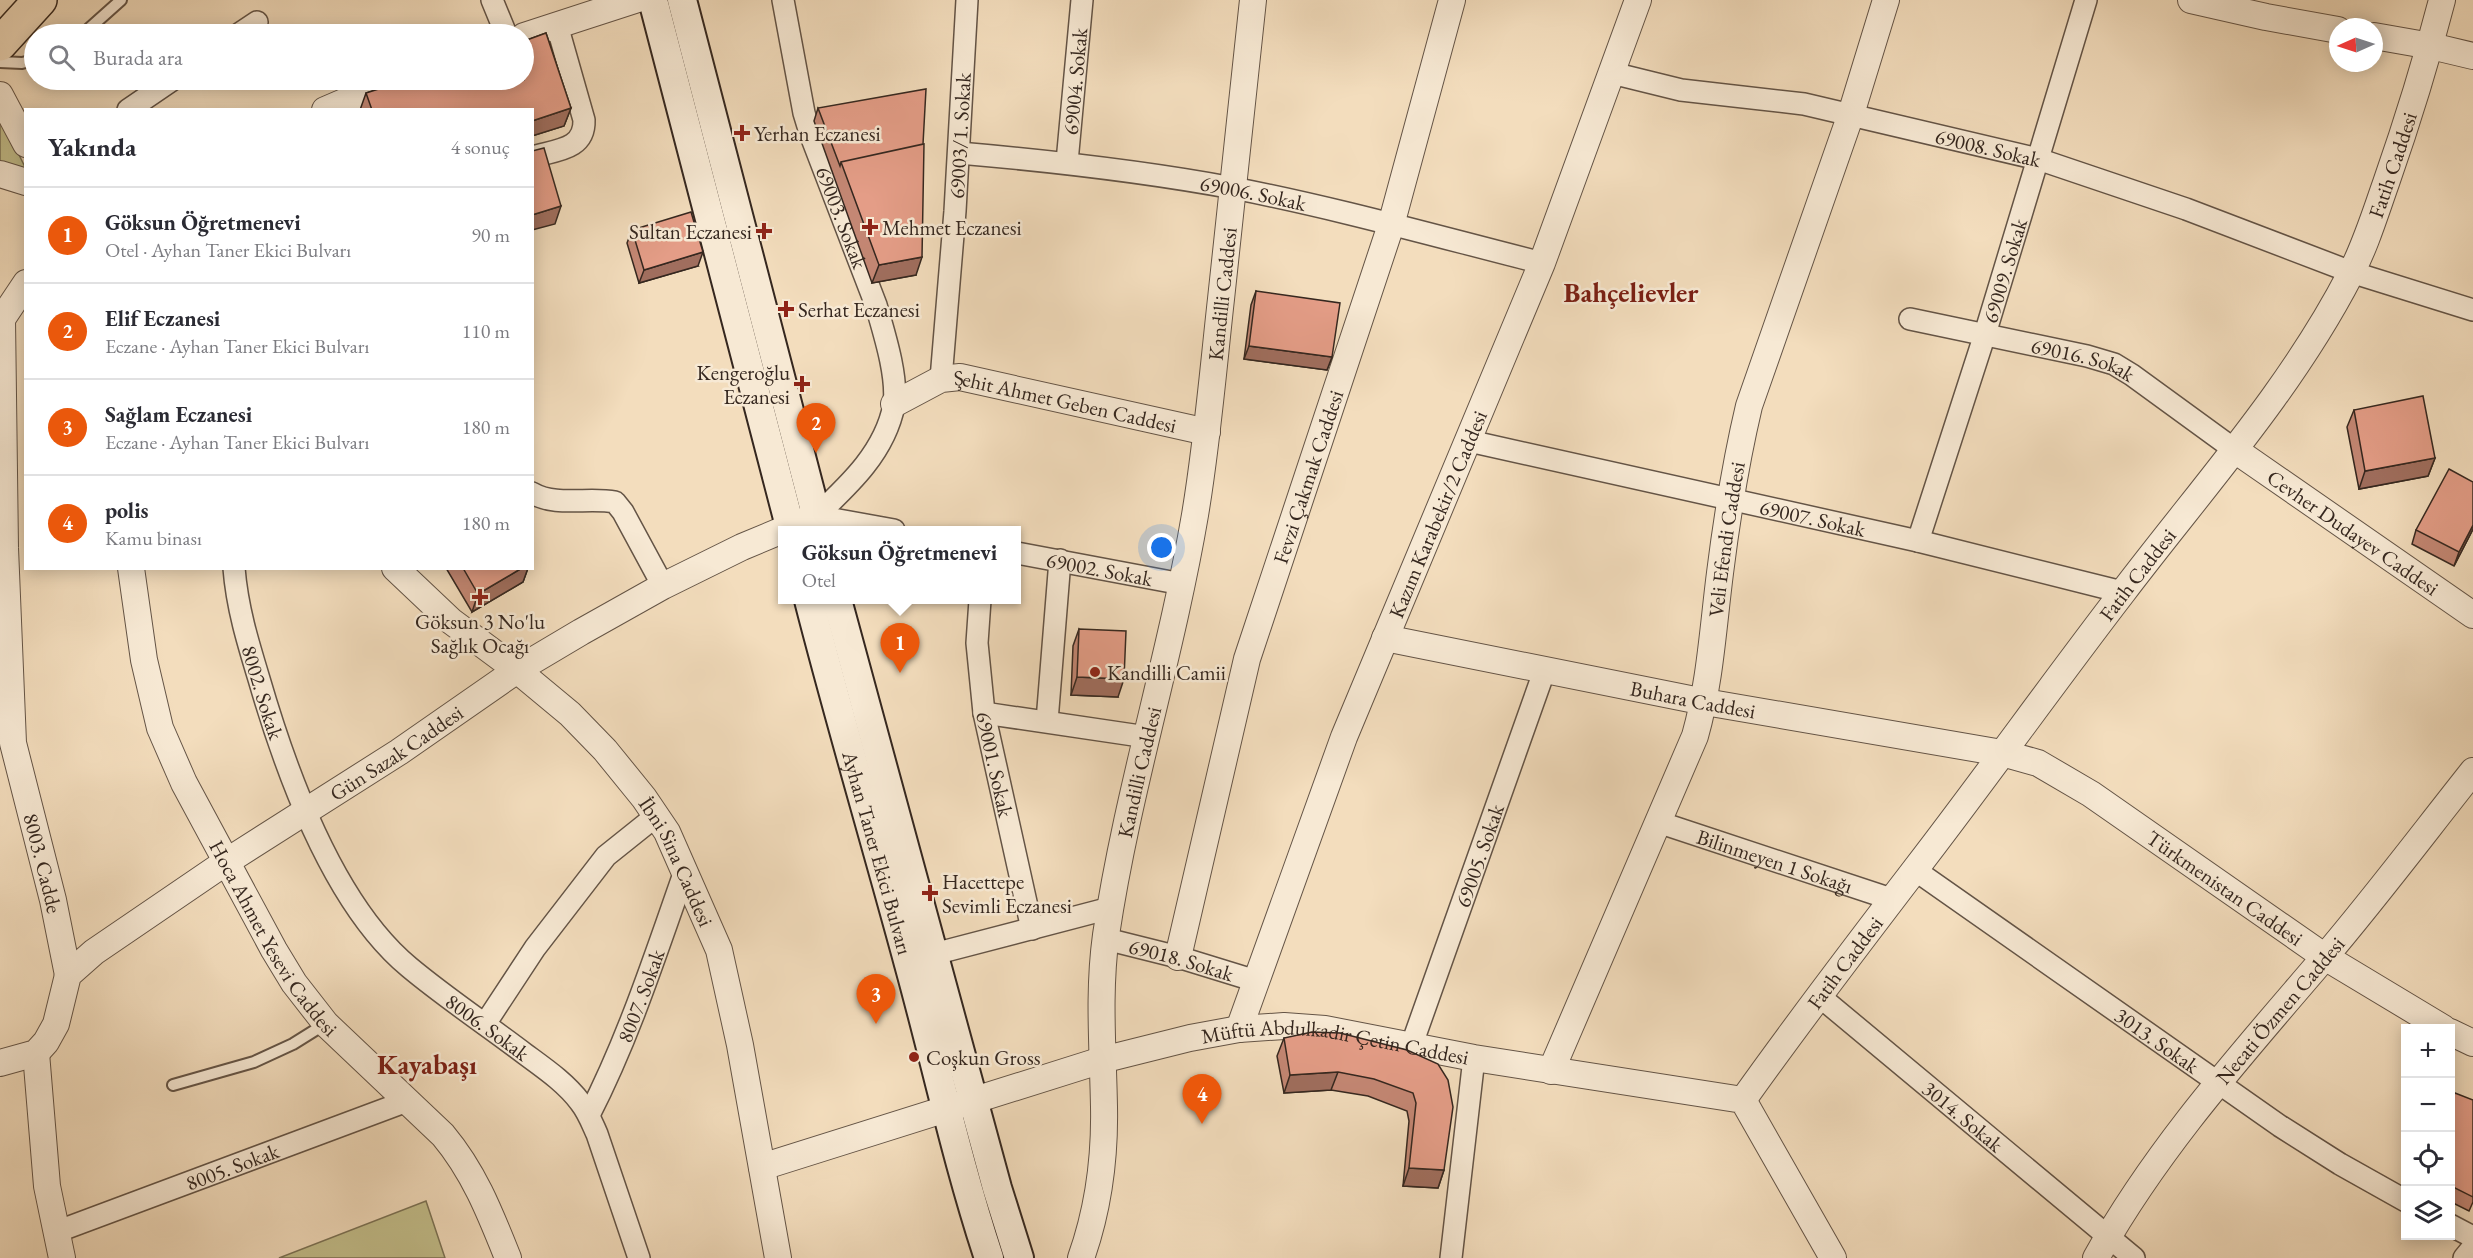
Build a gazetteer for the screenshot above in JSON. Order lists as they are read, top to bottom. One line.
{"streets":{"main road":["Ayhan Taner Ekici Bulvarı"],"street":["69004. Sokak","69003/1. Sokak","69008. Sokak","Fatih Caddesi","69006. Sokak","69003. Sokak","69009. Sokak","Kandilli Caddesi","69016. Sokak","Şehit Ahmet Geben Caddesi","Fevzi Çakmak Caddesi","Kazım Karabekir/2 Caddesi","69007. Sokak","Cevher Dudayev Caddesi","Veli Efendi Caddesi","69002. Sokak","8002. Sokak","Buhara Caddesi","Gün Sazak Caddesi","69001. Sokak","69005. Sokak","Bilinmeyen 1 Sokağı","8003. Cadde","İbni Sina Caddesi","Türkmenistan Caddesi","Hoca Ahmet Yesevi Caddesi","69018. Sokak","8007. Sokak","Necati Özmen Caddesi","8006. Sokak","3013. Sokak","Müftü Abdulkadir Çetin Caddesi","3014. Sokak","8005. Sokak"]},"crossings":[["69004. Sokak","69006. Sokak"],["69003/1. Sokak","69006. Sokak"],["69003/1. Sokak","Şehit Ahmet Geben Caddesi"],["69008. Sokak","Fatih Caddesi"],["69008. Sokak","69009. Sokak"],["69008. Sokak","Kazım Karabekir/2 Caddesi"],["69008. Sokak","Veli Efendi Caddesi"],["Fatih Caddesi","69016. Sokak"],["Fatih Caddesi","69007. Sokak"],["Fatih Caddesi","Cevher Dudayev Caddesi"],["Fatih Caddesi","Buhara Caddesi"],["Fatih Caddesi","Bilinmeyen 1 Sokağı"],["Fatih Caddesi","Türkmenistan Caddesi"],["Fatih Caddesi","3013. Sokak"],["Fatih Caddesi","Müftü Abdulkadir Çetin Caddesi"],["Fatih Caddesi","3014. Sokak"],["69006. Sokak","Kandilli Caddesi"],["69006. Sokak","Fevzi Çakmak Caddesi"],["69006. Sokak","Kazım Karabekir/2 Caddesi"],["69003. Sokak","Şehit Ahmet Geben Caddesi"],["69009. Sokak","69016. Sokak"],["69009. Sokak","69007. Sokak"],["Kandilli Caddesi","Şehit Ahmet Geben Caddesi"],["Kandilli Caddesi","69002. Sokak"],["Kandilli Caddesi","69018. Sokak"],["Kandilli Caddesi","Müftü Abdulkadir Çetin Caddesi"],["69016. Sokak","Cevher Dudayev Caddesi"],["Fevzi Çakmak Caddesi","69018. Sokak"],["Kazım Karabekir/2 Caddesi","69007. Sokak"],["Kazım Karabekir/2 Caddesi","Buhara Caddesi"],["Kazım Karabekir/2 Caddesi","69018. Sokak"],["Kazım Karabekir/2 Caddesi","Müftü Abdulkadir Çetin Caddesi"],["69007. Sokak","Veli Efendi Caddesi"],["Veli Efendi Caddesi","Buhara Caddesi"],["Veli Efendi Caddesi","Bilinmeyen 1 Sokağı"],["Veli Efendi Caddesi","Müftü Abdulkadir Çetin Caddesi"],["8002. Sokak","Gün Sazak Caddesi"],["8002. Sokak","8006. Sokak"],["Buhara Caddesi","69005. Sokak"],["Buhara Caddesi","Türkmenistan Caddesi"],["Gün Sazak Caddesi","8003. Cadde"],["Gün Sazak Caddesi","İbni Sina Caddesi"],["Gün Sazak Caddesi","Hoca Ahmet Yesevi Caddesi"],["Gün Sazak Caddesi","8006. Sokak"],["Ayhan Taner Ekici Bulvarı","Müftü Abdulkadir Çetin Caddesi"],["69005. Sokak","Müftü Abdulkadir Çetin Caddesi"],["İbni Sina Caddesi","8007. Sokak"],["İbni Sina Caddesi","Müftü Abdulkadir Çetin Caddesi"],["Türkmenistan Caddesi","Necati Özmen Caddesi"],["Hoca Ahmet Yesevi Caddesi","8005. Sokak"],["8007. Sokak","8006. Sokak"],["Necati Özmen Caddesi","3013. Sokak"],["Necati Özmen Caddesi","3014. Sokak"]],"districts":["Bahçelievler","Kayabaşı"],"places":{"health":["Yerhan Eczanesi","Mehmet Eczanesi","Sultan Eczanesi","Serhat Eczanesi","Kengeroğlu Eczanesi","Göksun 3 No'lu Sağlık Ocağı","Hacettepe Sevimli Eczanesi"],"other":["Kandilli Camii","Coşkun Gross"]},"north":"left","page":{"search":"Burada ara","heading":["Yakında","4 sonuç"],"list":[{"mark":"1","name":"Göksun Öğretmenevi","note":"Otel · Ayhan Taner Ekici Bulvarı","value":"90 m"},{"mark":"2","name":"Elif Eczanesi","note":"Eczane · Ayhan Taner Ekici Bulvarı","value":"110 m"},{"mark":"3","name":"Sağlam Eczanesi","note":"Eczane · Ayhan Taner Ekici Bulvarı","value":"180 m"},{"mark":"4","name":"polis","note":"Kamu binası","value":"180 m"}],"pins":["2","1","3","4"],"popup":["Göksun Öğretmenevi","Otel"],"map_buttons":["+","−"]}}
